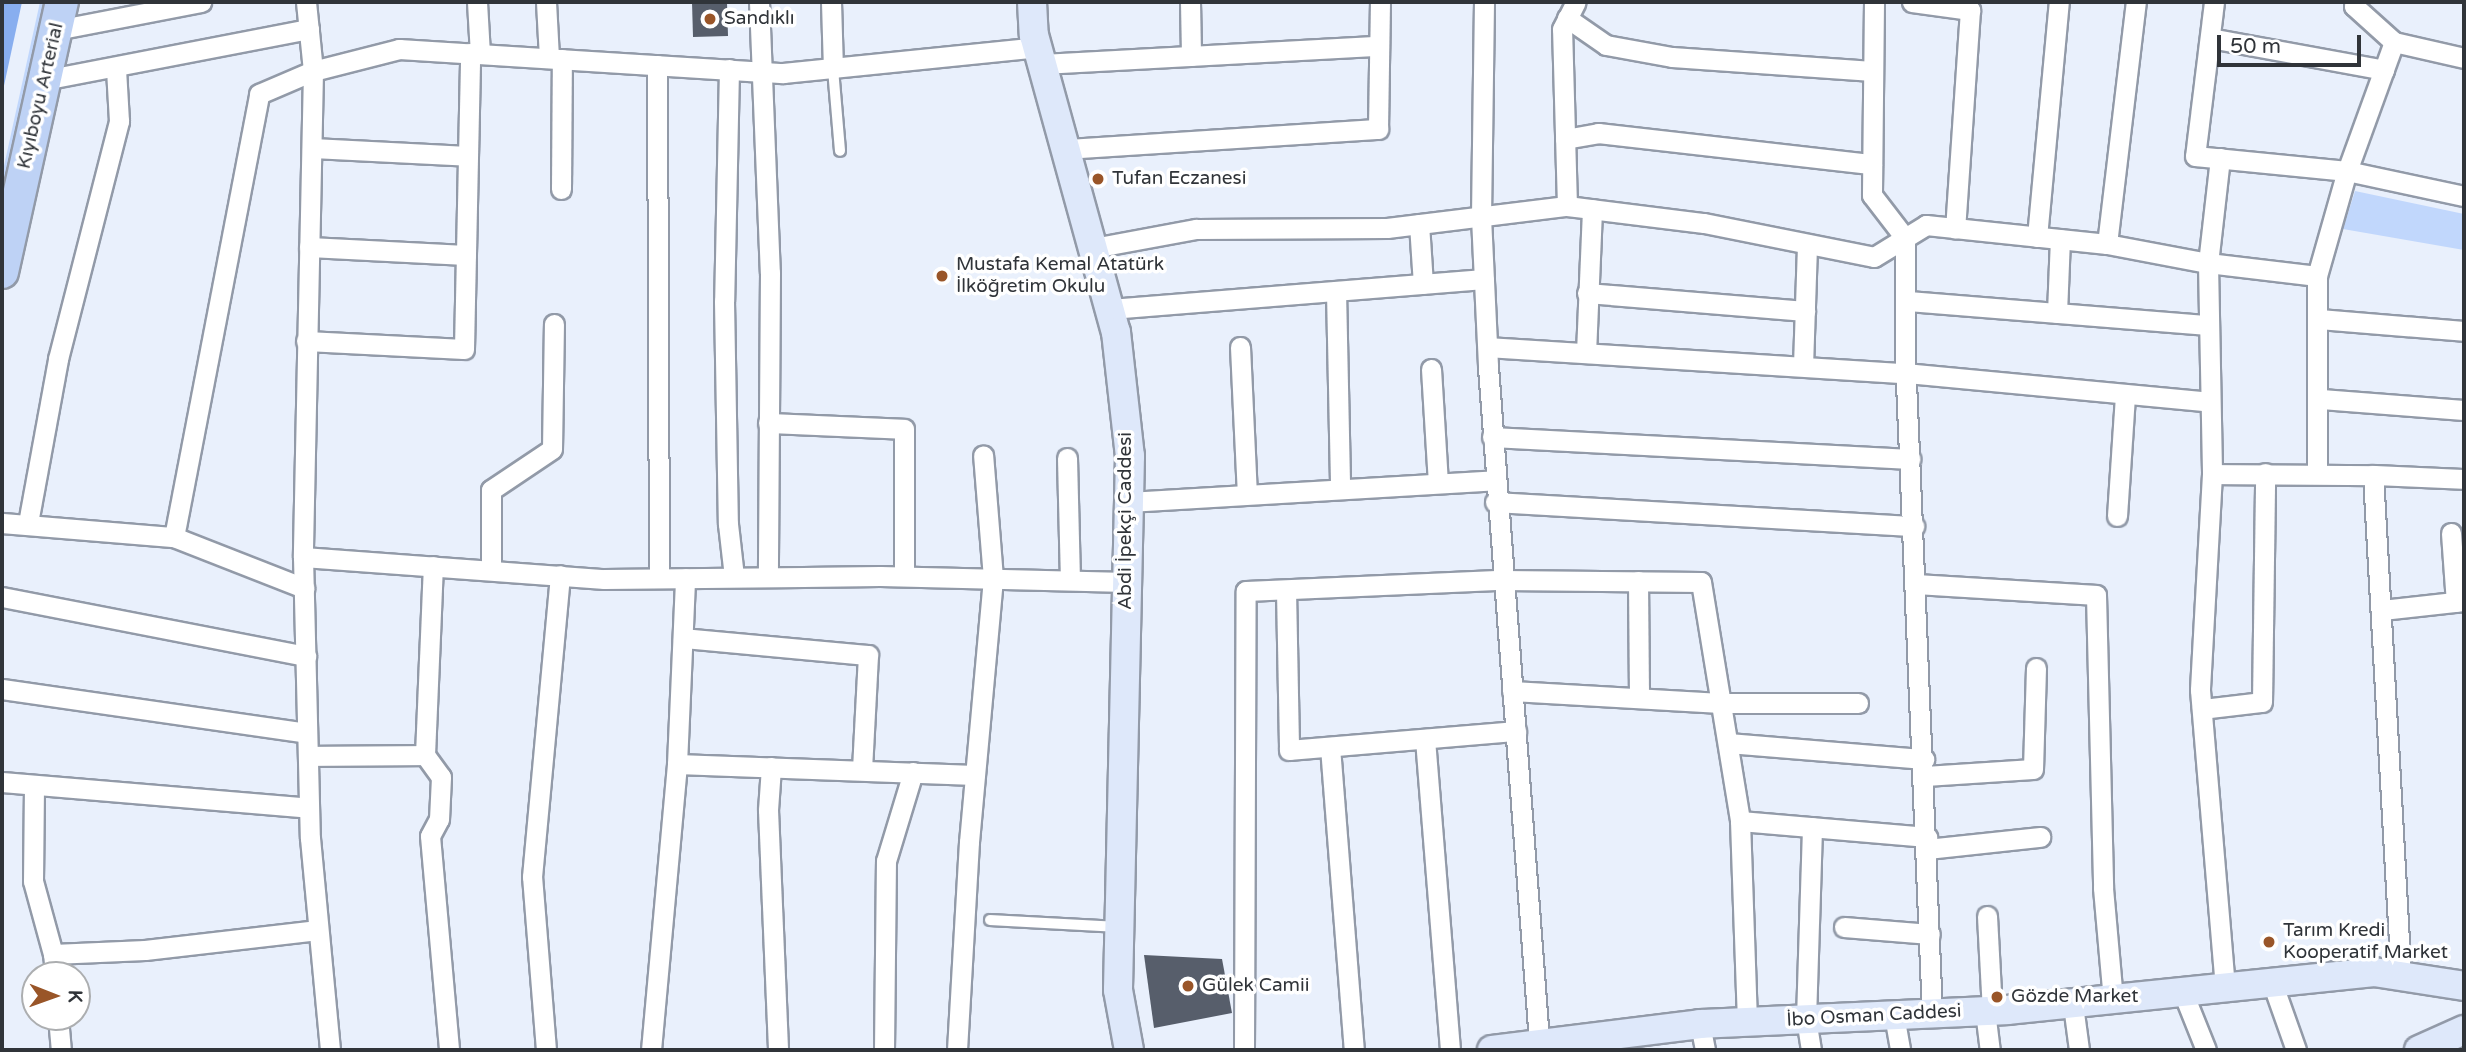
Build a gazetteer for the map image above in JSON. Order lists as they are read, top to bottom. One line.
{"streets":{"main road":["Kıyıboyu Arterial","Abdi İpekçi Caddesi","İbo Osman Caddesi"]},"places":["Sandıklı","Tufan Eczanesi","Mustafa Kemal Atatürk İlköğretim Okulu","Tarım Kredi Kooperatif Market","Gülek Camii","Gözde Market"],"scale_bar":"50 m","north":"right"}
